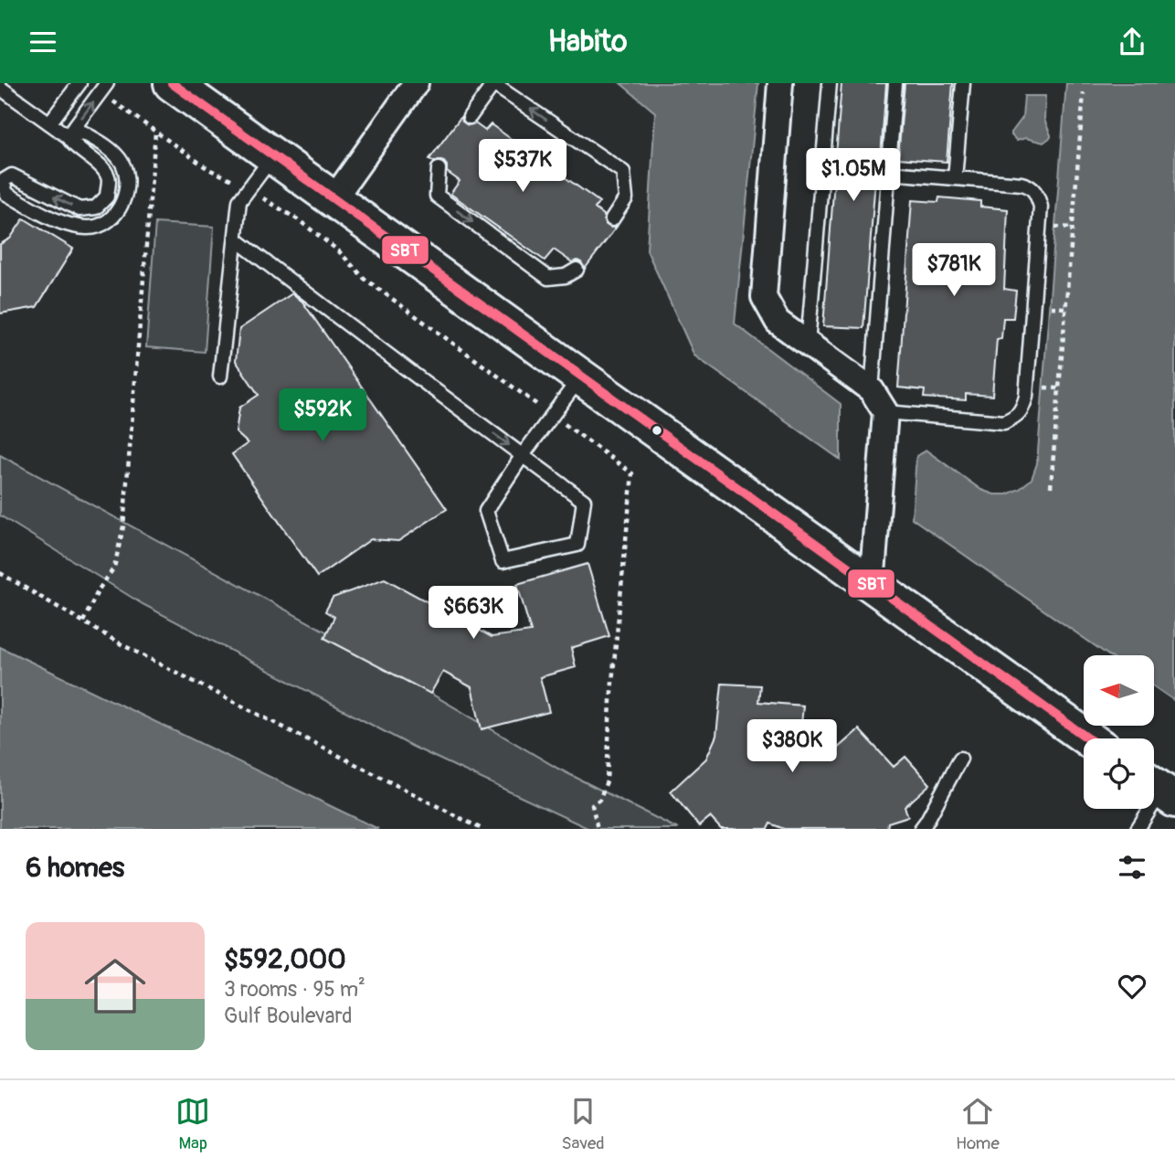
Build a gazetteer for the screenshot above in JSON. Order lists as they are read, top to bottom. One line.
{"lines":["transit line SBT"],"north":"left","page":{"header":"Habito","price":["$537K","$1.05M","$781K","$592K","$663K","$380K"],"heading":"6 homes","list":[{"name":"$592,000","note":"3 rooms · 95 m² · Gulf Boulevard"}],"tabs":["Map","Saved","Home"]}}
